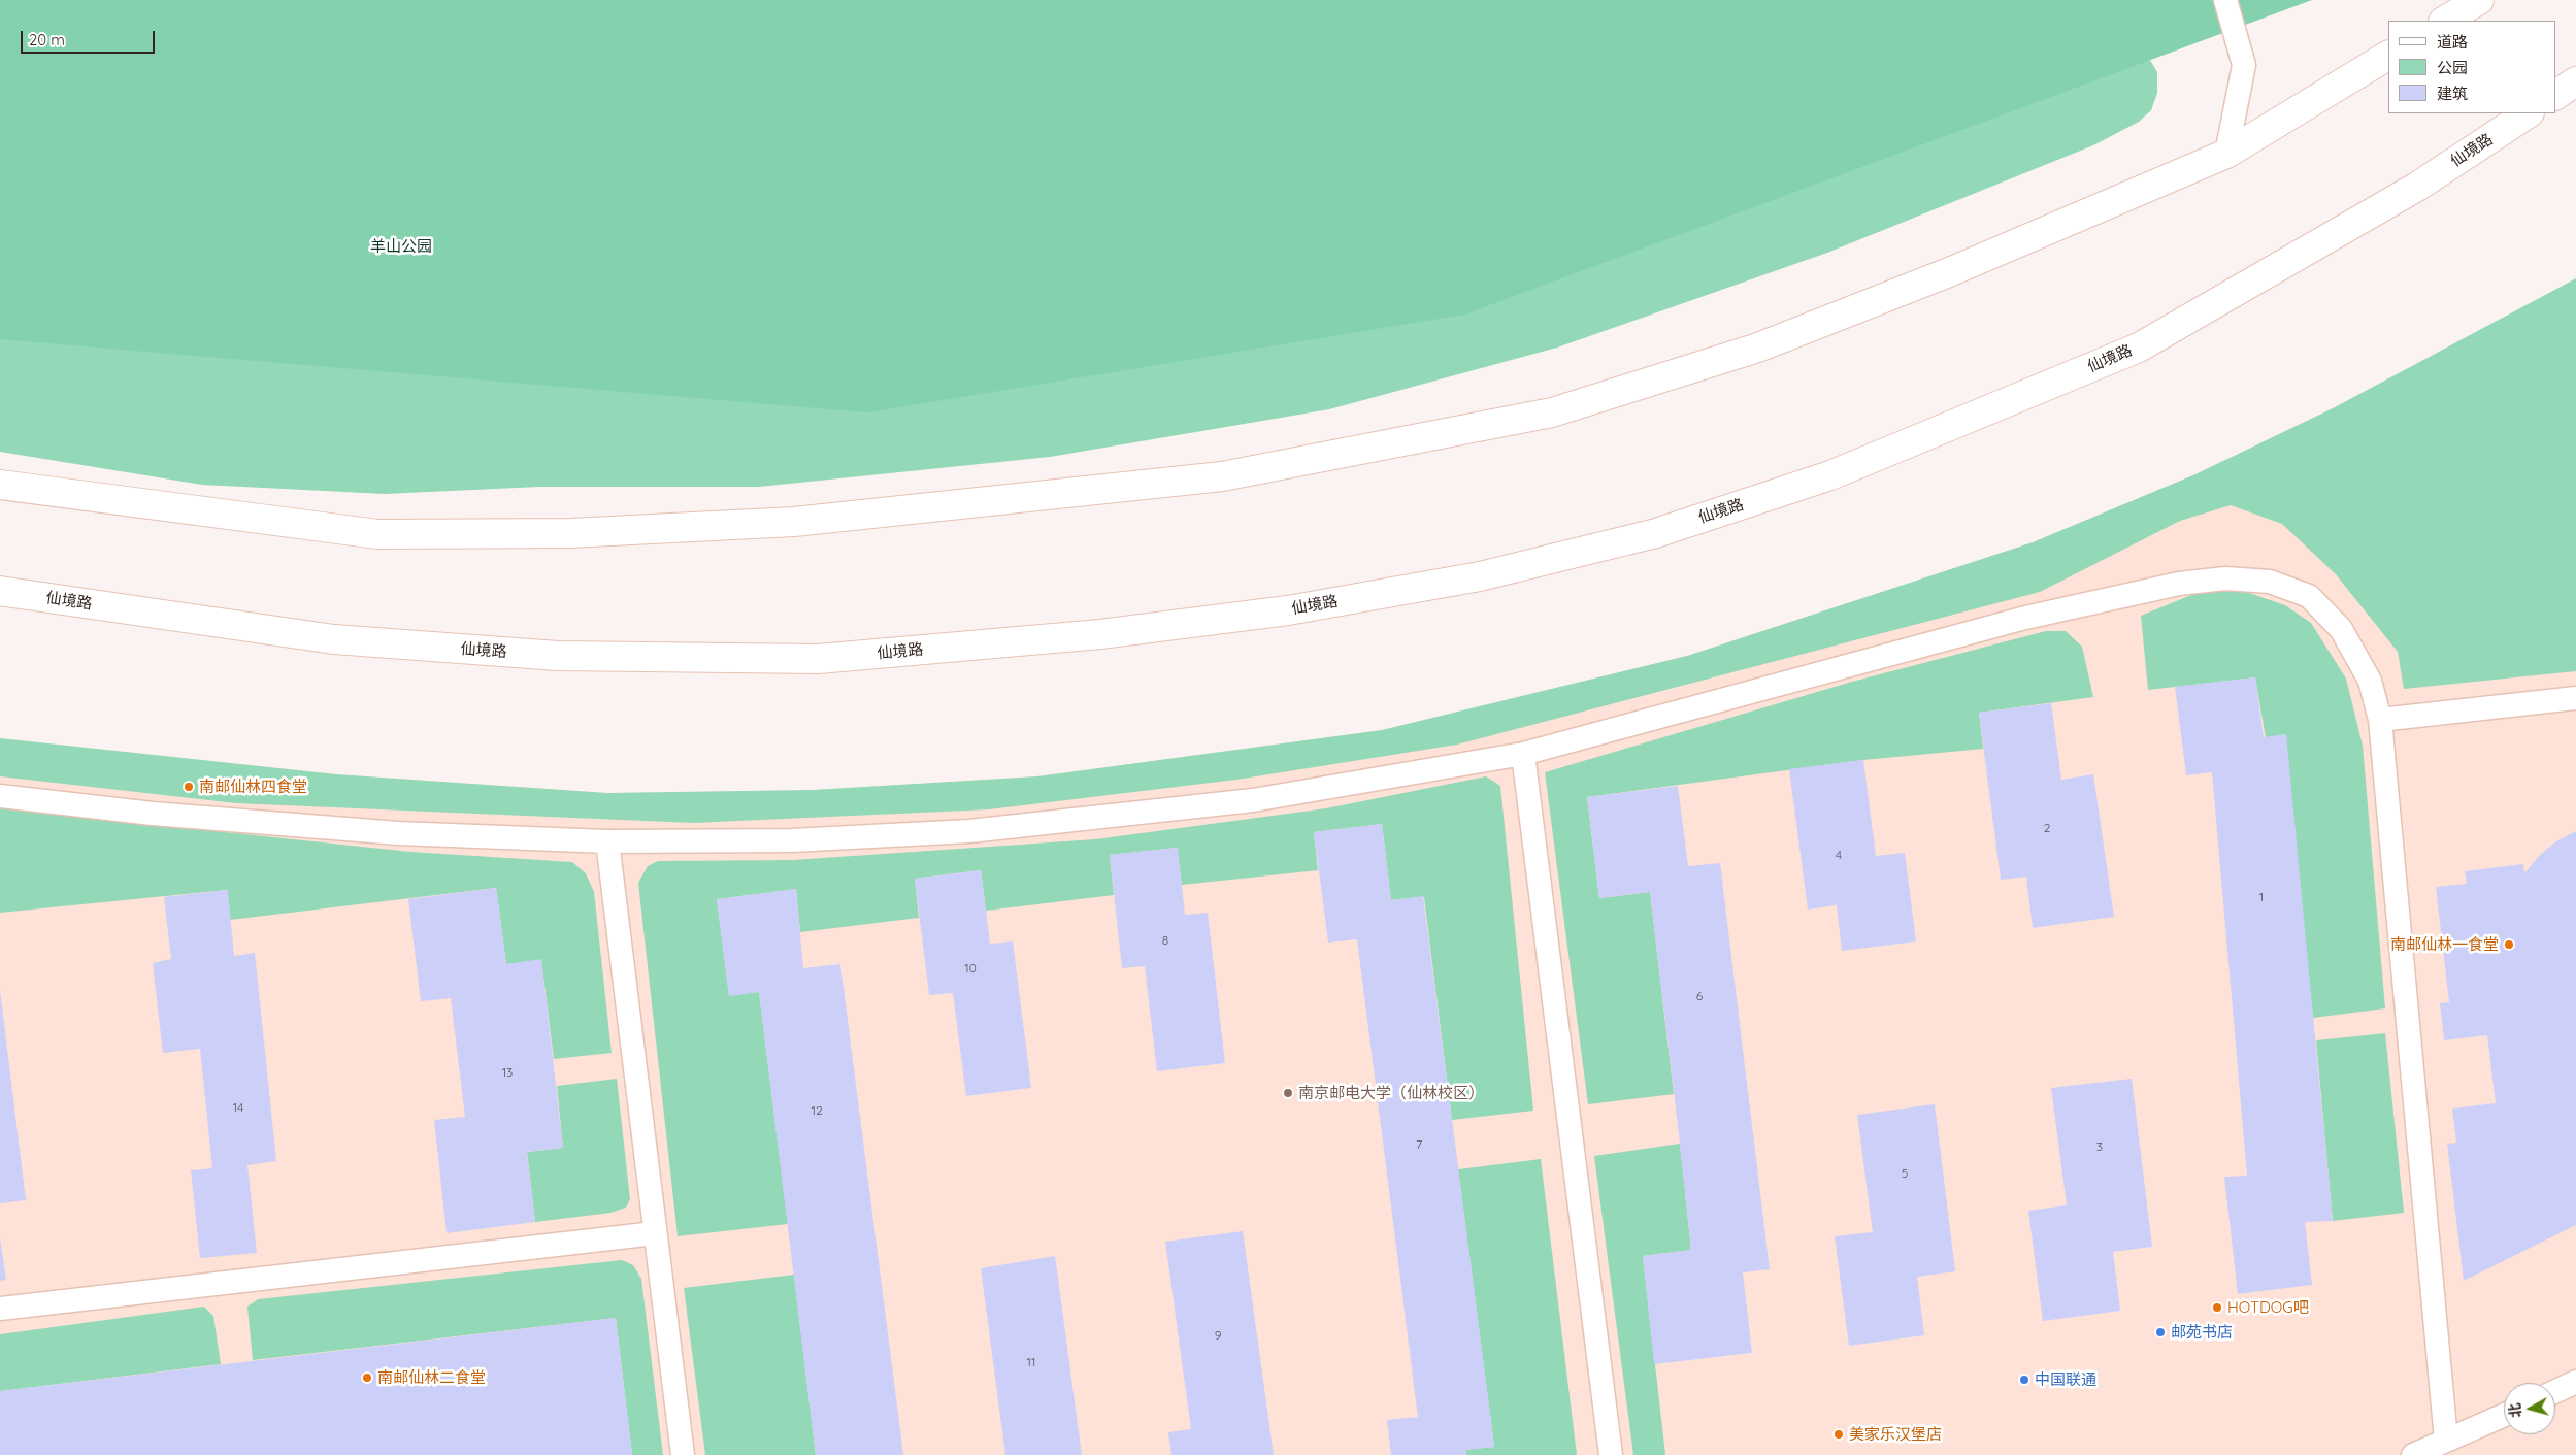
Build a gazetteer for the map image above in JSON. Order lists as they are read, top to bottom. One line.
{"streets":{"main road":["仙境路"]},"parks":["羊山公园"],"places":["南邮仙林四食堂","南邮仙林一食堂","南京邮电大学（仙林校区）","HOTDOG吧","邮苑书店","南邮仙林二食堂","中国联通","美家乐汉堡店"],"house_numbers":["2","4","1","8","10","6","13","14","12","7","3","5","9","11"],"legend":["道路","公园","建筑"],"scale_bar":"20 m","north":"left"}
